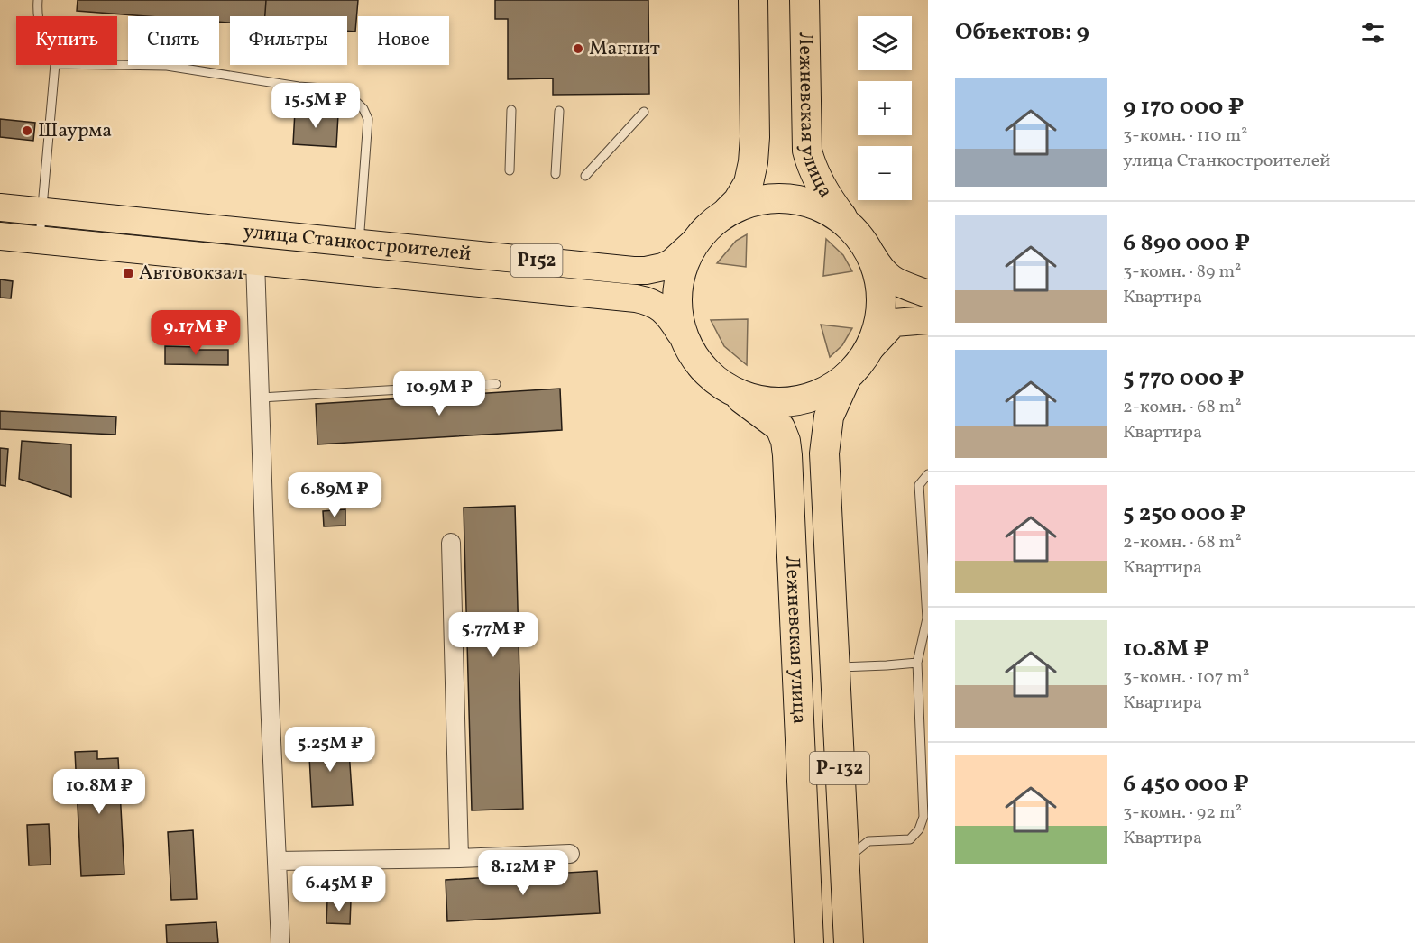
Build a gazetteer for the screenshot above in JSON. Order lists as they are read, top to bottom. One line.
{"streets":{"highway":["Лежневская улица","Р-132"],"main road":["улица Станкостроителей","Р152"]},"crossings":[["Лежневская улица","улица Станкостроителей"]],"places":{"other":["Магнит","Шаурма"],"transit":["Автовокзал"]},"page":{"heading":"Объектов: 9","map_buttons":["+","−"],"chip":["Купить","Снять","Фильтры","Новое"],"list":[{"name":"9 170 000 ₽","note":"3-комн. · 110 m² · улица Станкостроителей"},{"name":"6 890 000 ₽","note":"3-комн. · 89 m² · Квартира"},{"name":"5 770 000 ₽","note":"2-комн. · 68 m² · Квартира"},{"name":"5 250 000 ₽","note":"2-комн. · 68 m² · Квартира"},{"name":"10.8M ₽","note":"3-комн. · 107 m² · Квартира"},{"name":"6 450 000 ₽","note":"3-комн. · 92 m² · Квартира"}],"price":["15.5M ₽","9.17M ₽","10.9M ₽","6.89M ₽","5.77M ₽","5.25M ₽","10.8M ₽","8.12M ₽","6.45M ₽"]}}
